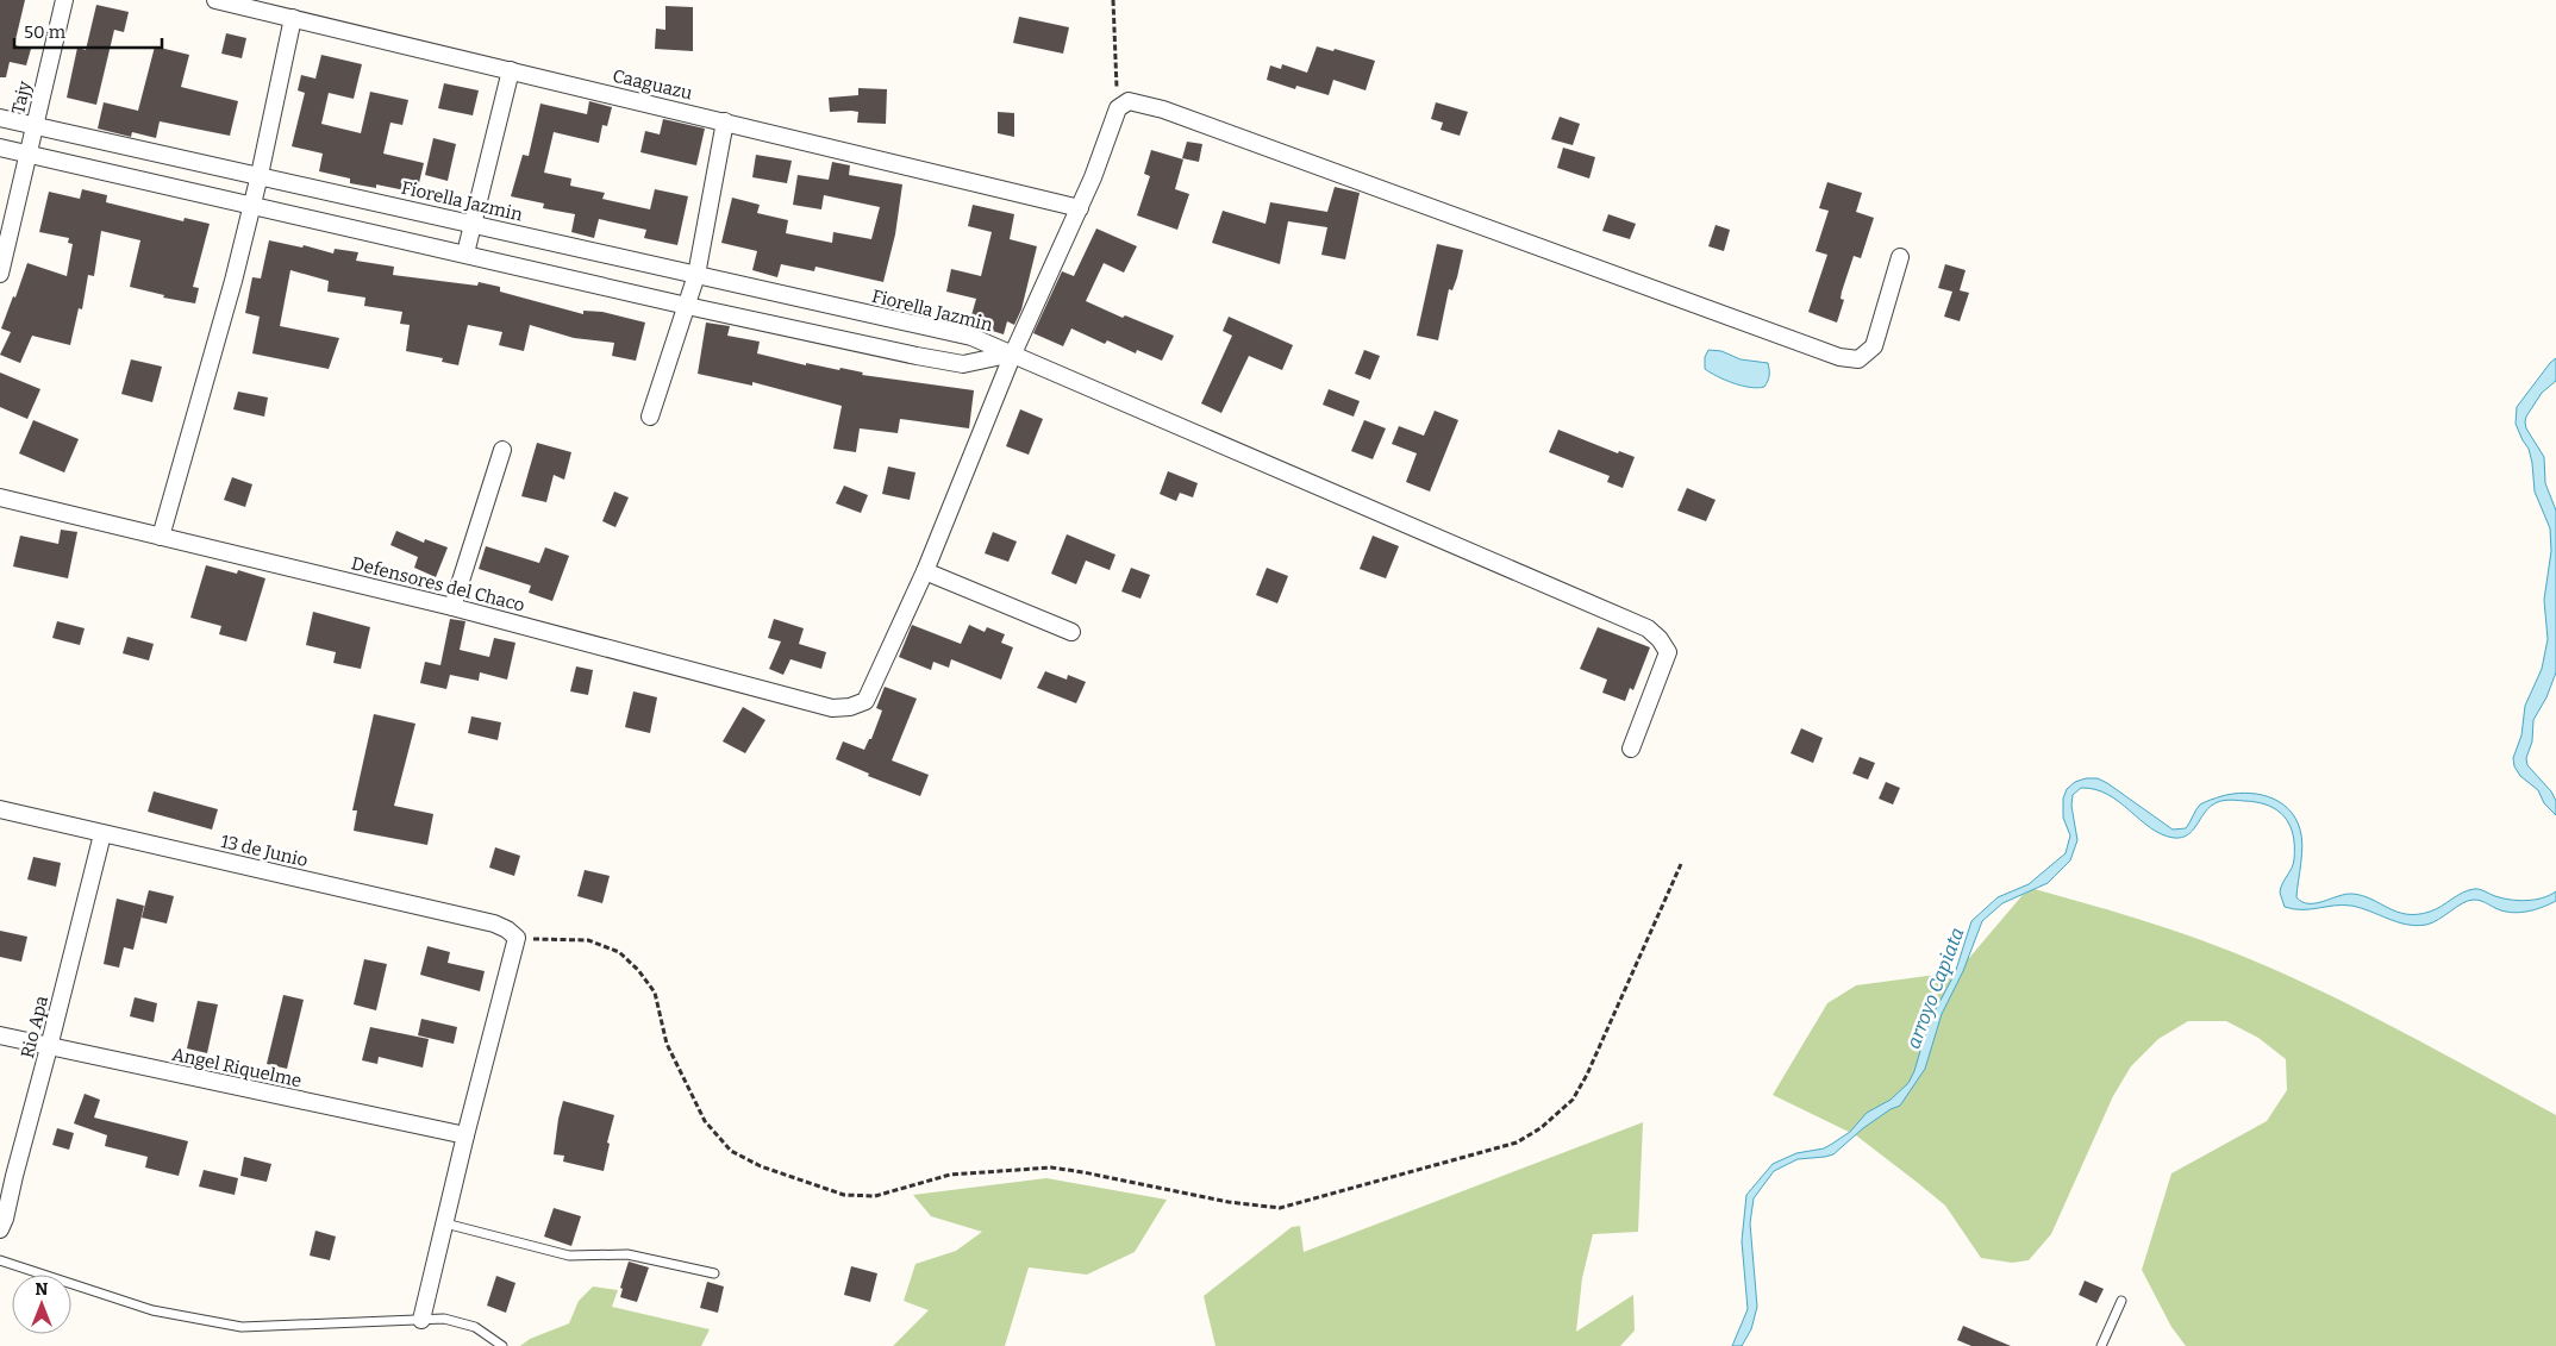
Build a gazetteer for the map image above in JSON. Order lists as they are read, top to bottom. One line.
{"streets":{"street":["Caaguazu","Tajy","Fiorella Jazmin","Defensores del Chaco","13 de Junio","Rio Apa","Angel Riquelme"]},"crossings":[["Tajy","Fiorella Jazmin"],["13 de Junio","Rio Apa"],["Rio Apa","Angel Riquelme"]],"water":["arroyo Capiata"],"scale_bar":"50 m","north":"top"}
